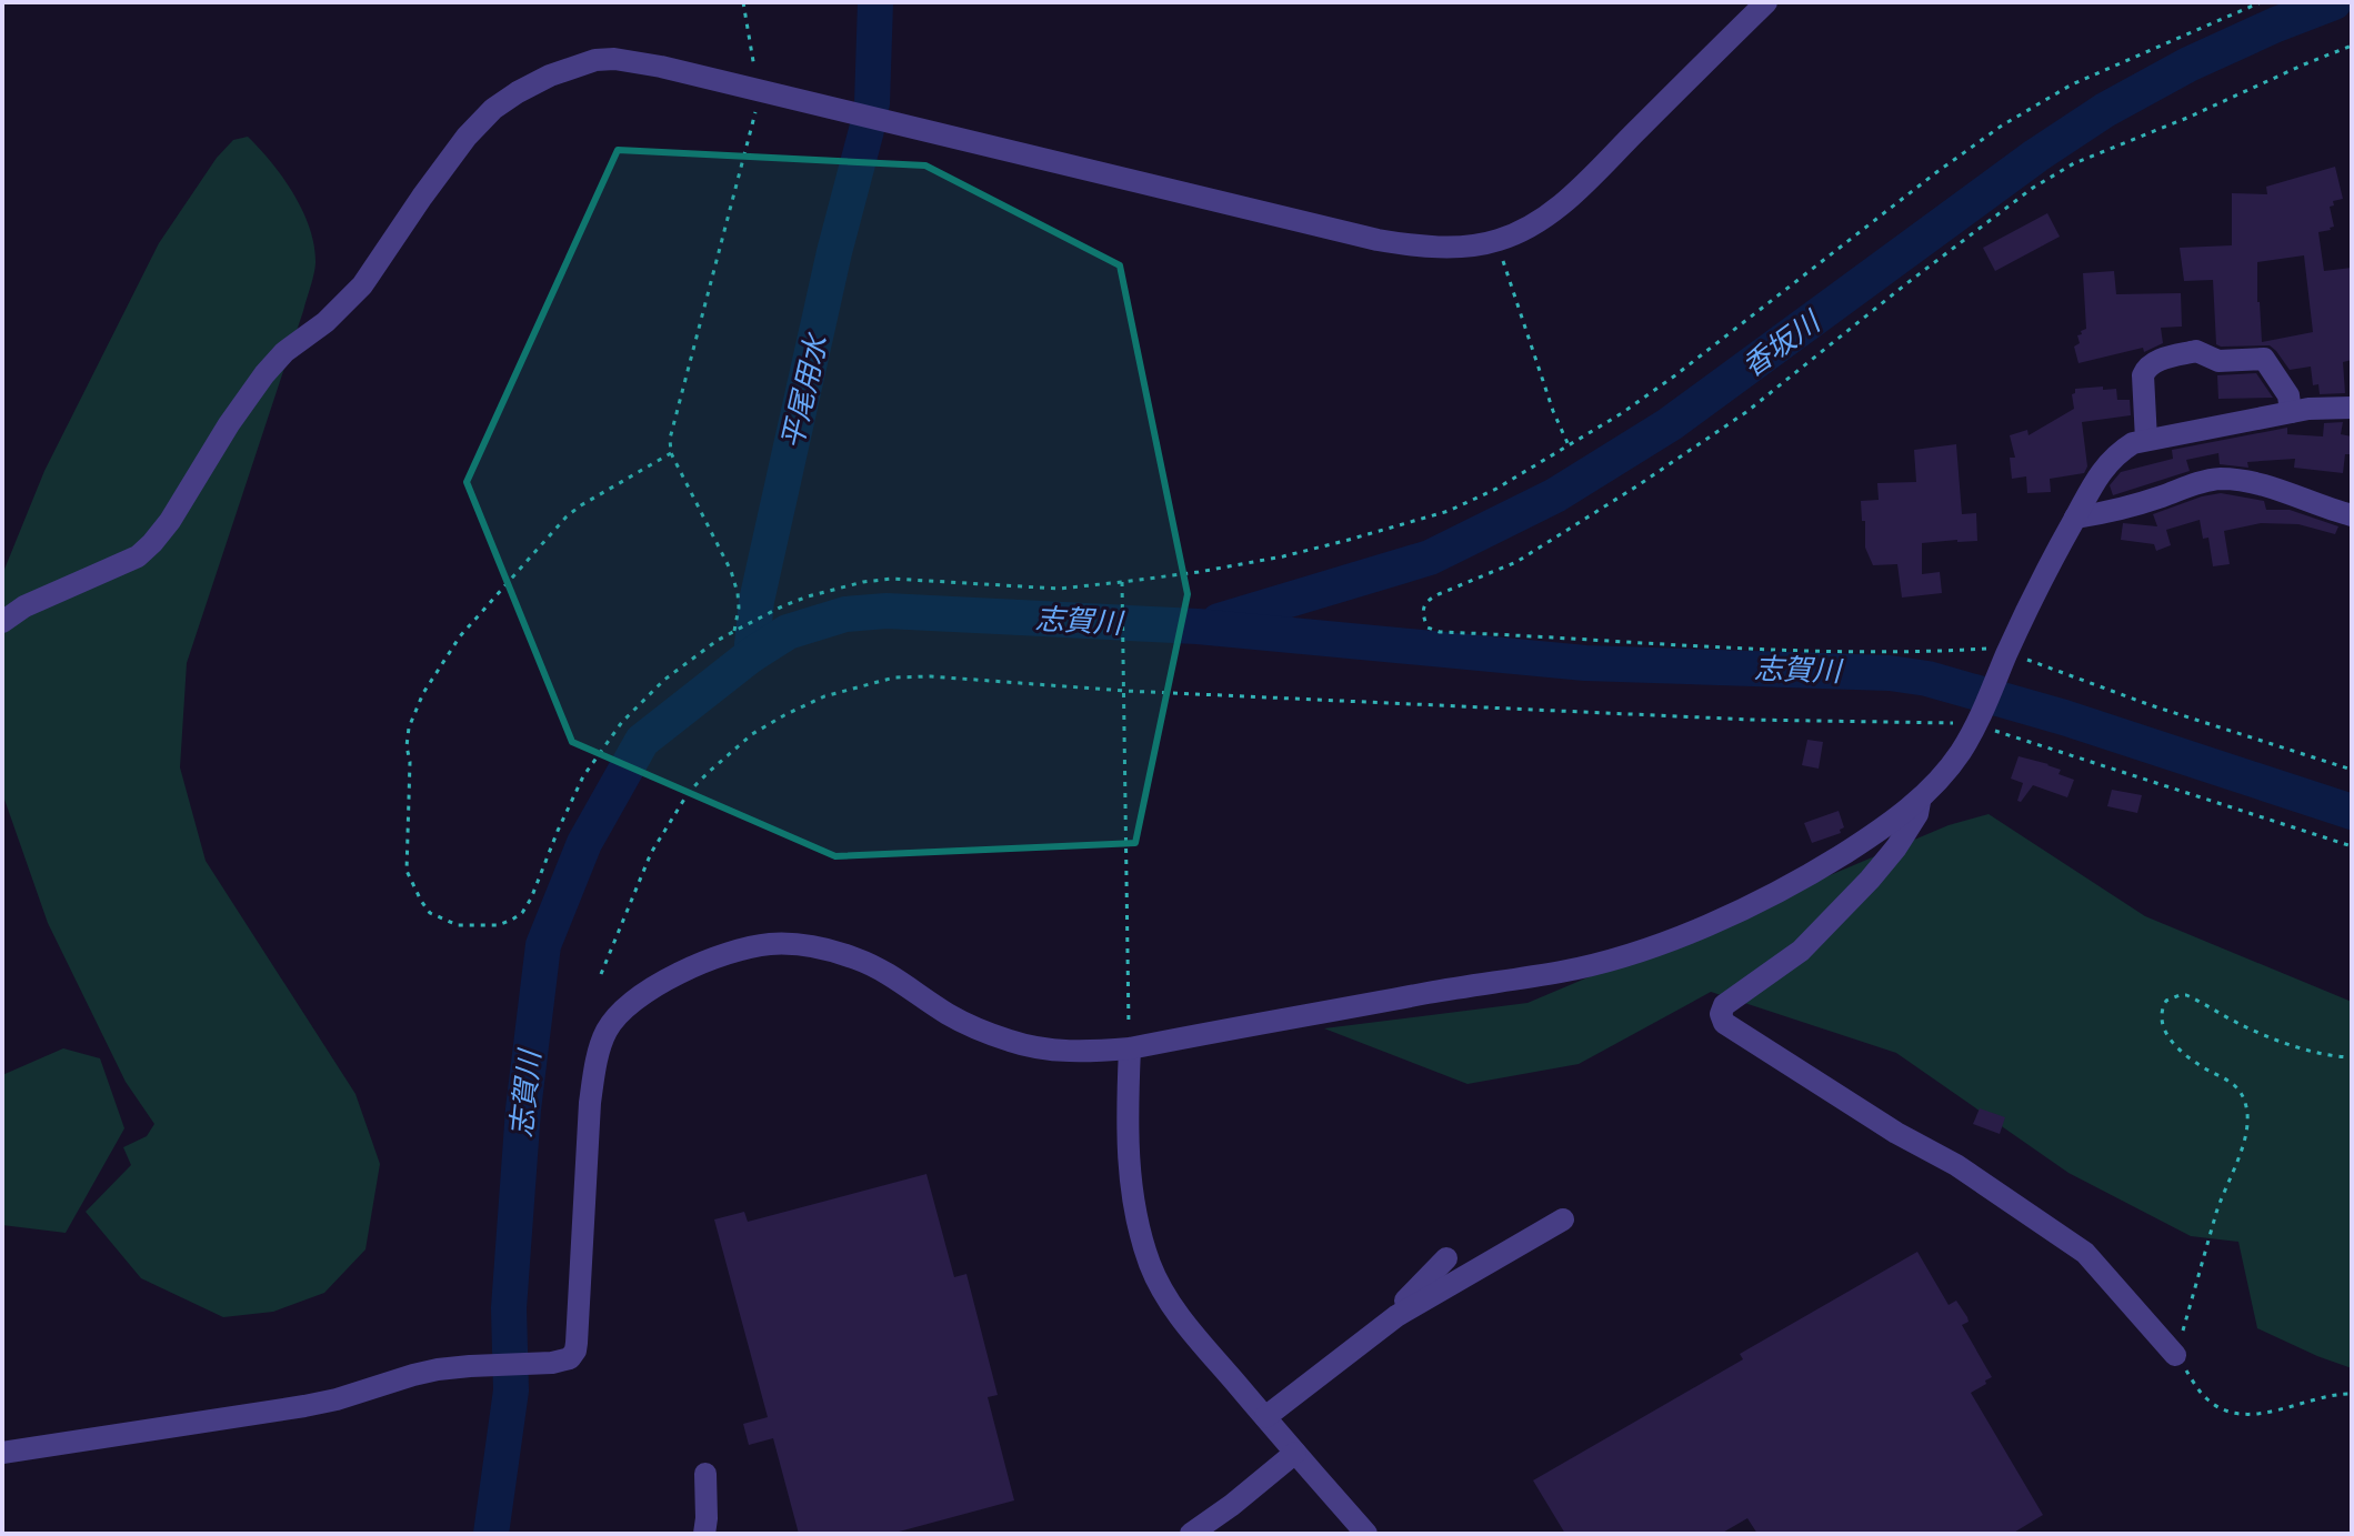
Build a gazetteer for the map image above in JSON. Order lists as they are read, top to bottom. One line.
{"water":["香坂川","平尾用水","志賀川"]}
